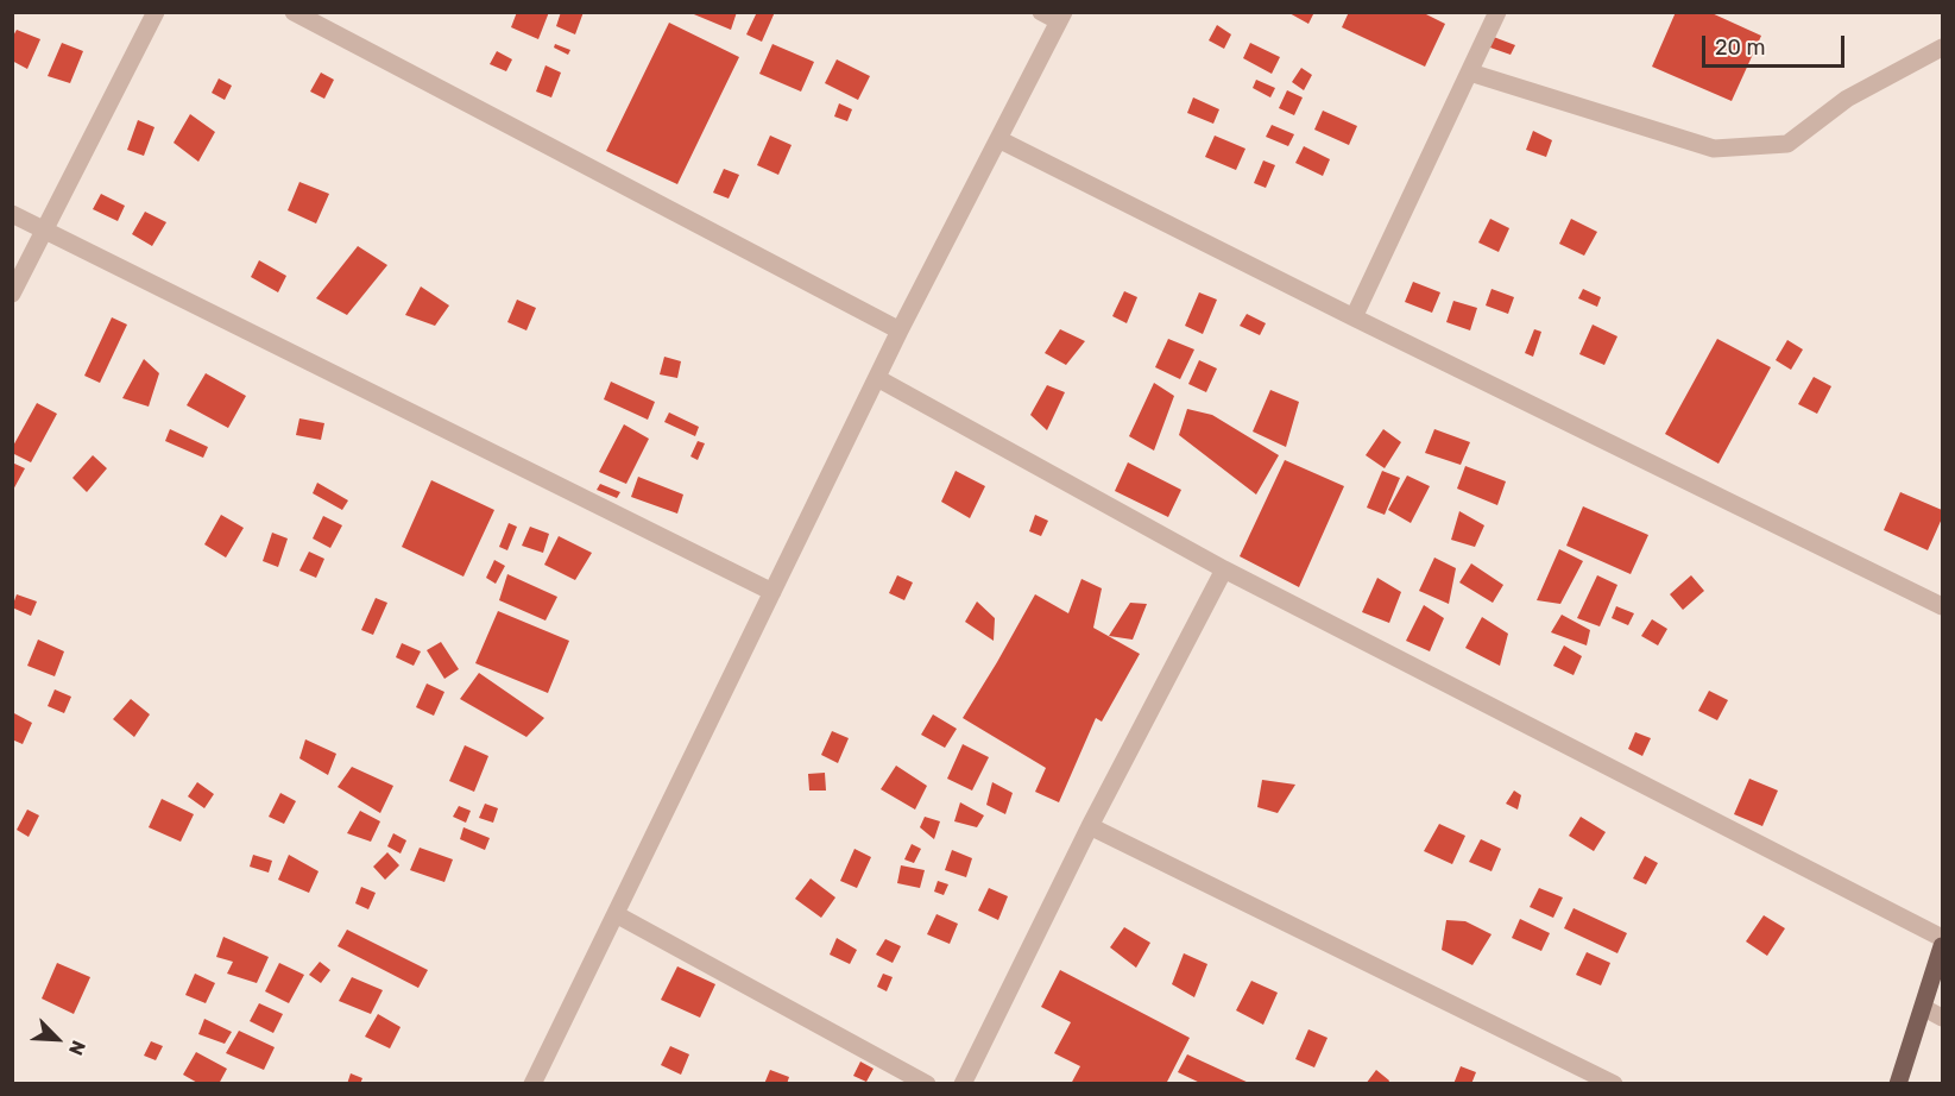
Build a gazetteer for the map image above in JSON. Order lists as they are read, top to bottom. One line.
{"scale_bar":"20 m","north":"bottom right"}
